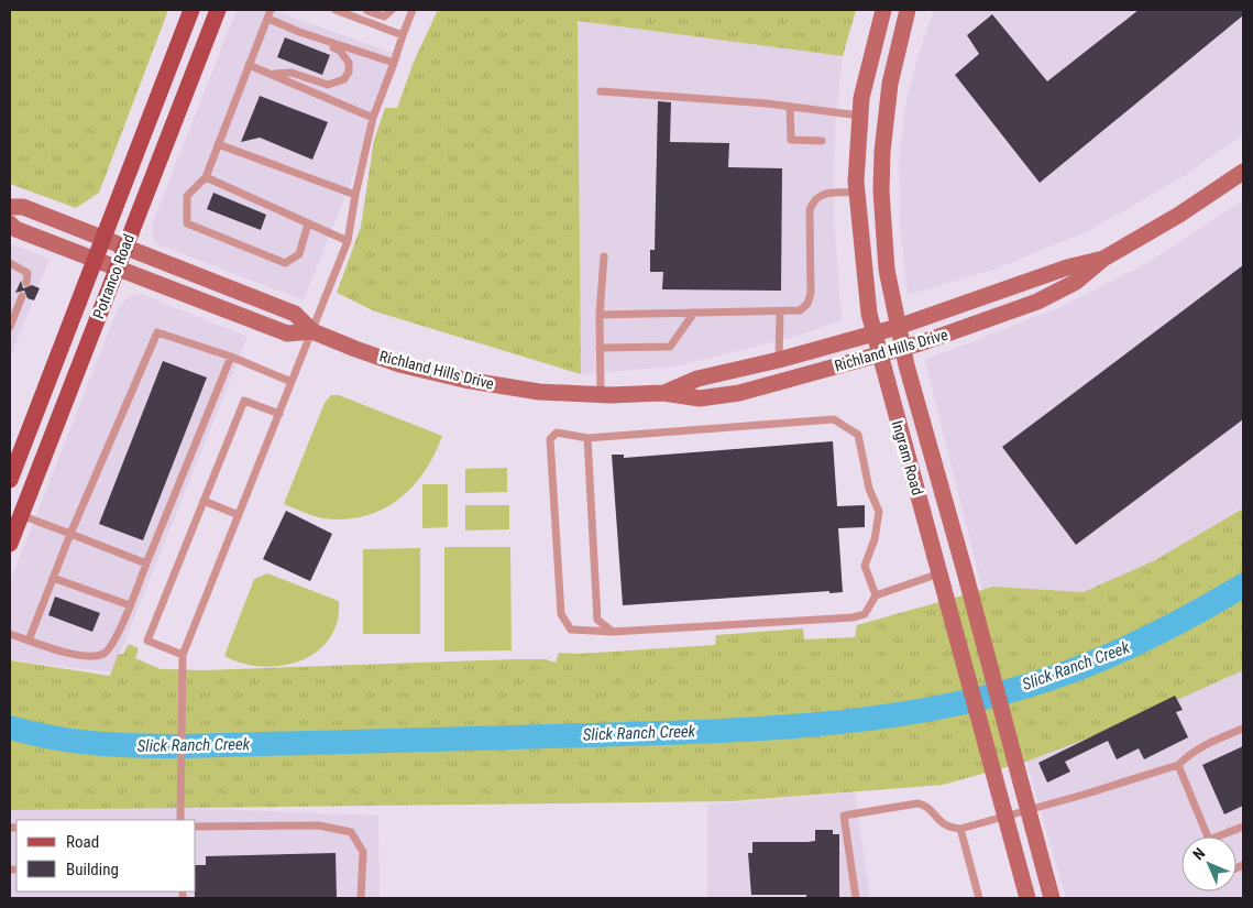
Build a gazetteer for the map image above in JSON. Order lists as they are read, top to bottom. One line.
{"streets":{"main road":["Potranco Road"],"street":["Richland Hills Drive","Ingram Road"]},"crossings":[["Potranco Road","Richland Hills Drive"],["Richland Hills Drive","Ingram Road"]],"water":["Slick Ranch Creek"],"legend":["Road","Building"],"north":"top left"}
